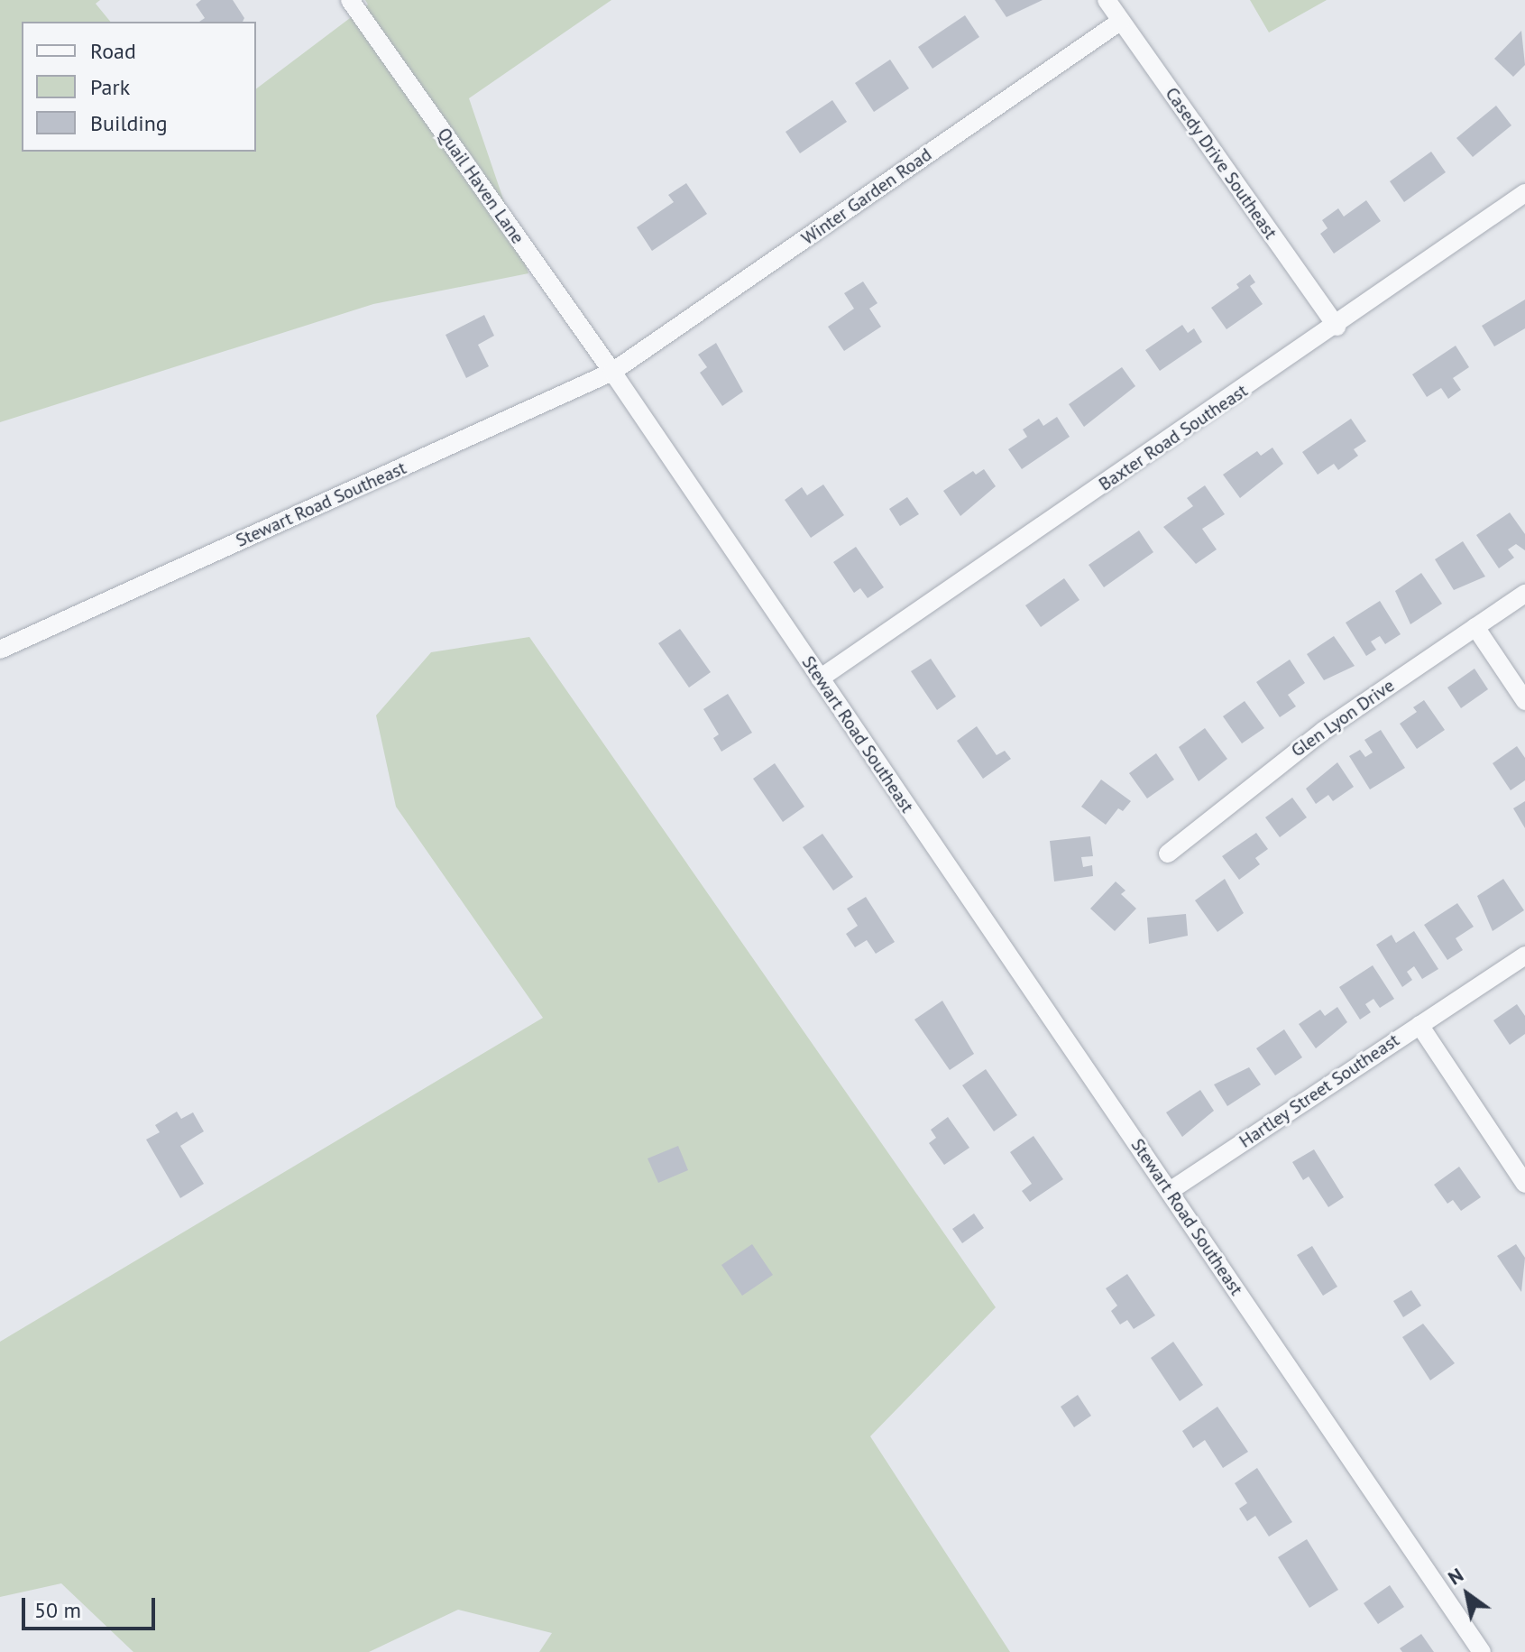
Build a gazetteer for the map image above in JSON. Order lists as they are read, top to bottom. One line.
{"streets":{"street":["Casedy Drive Southeast","Quail Haven Lane","Winter Garden Road","Baxter Road Southeast","Stewart Road Southeast","Glen Lyon Drive","Hartley Street Southeast"]},"crossings":[["Casedy Drive Southeast","Winter Garden Road"],["Casedy Drive Southeast","Baxter Road Southeast"],["Quail Haven Lane","Winter Garden Road"],["Quail Haven Lane","Stewart Road Southeast"],["Winter Garden Road","Stewart Road Southeast"],["Baxter Road Southeast","Stewart Road Southeast"],["Stewart Road Southeast","Hartley Street Southeast"]],"legend":["Road","Park","Building"],"scale_bar":"50 m","north":"top left"}
